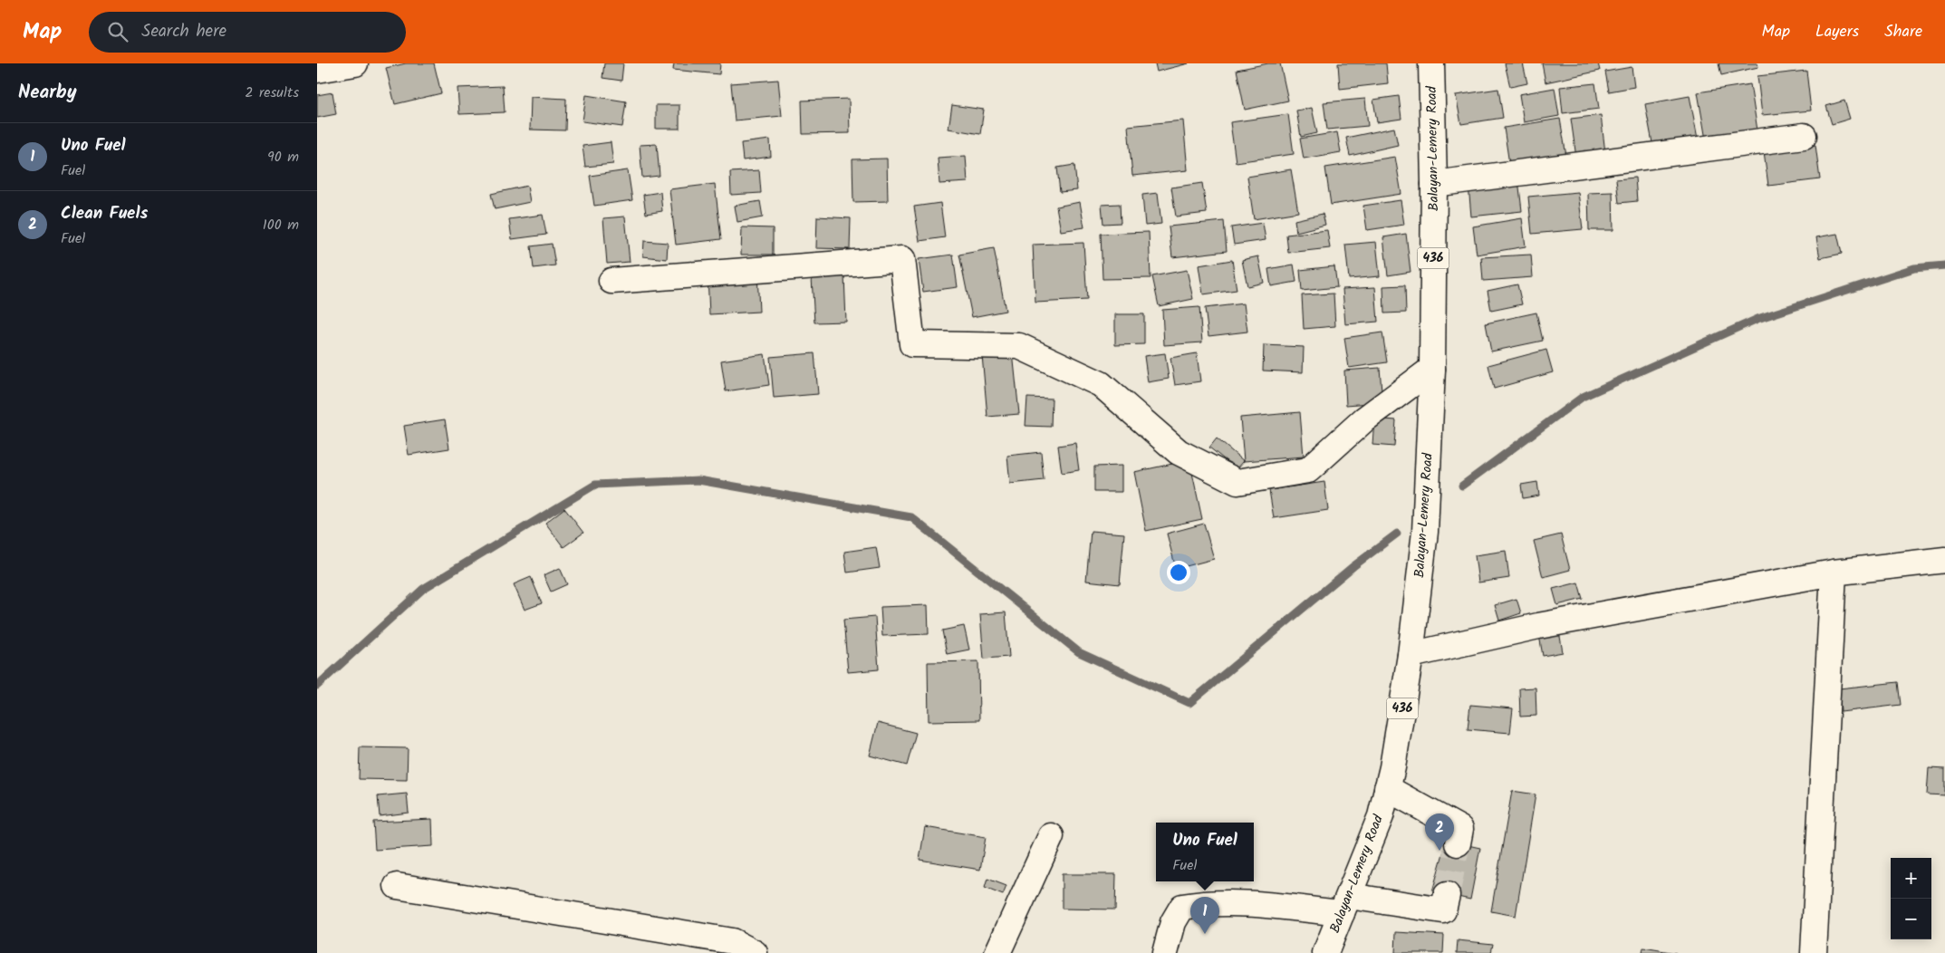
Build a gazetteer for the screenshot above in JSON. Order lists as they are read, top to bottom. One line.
{"streets":{"street":["Balayan-Lemery Road","436"]},"page":{"header":"Map","search":"Search here","nav":["Map","Layers","Share"],"heading":["Nearby","2 results"],"list":[{"mark":"1","name":"Uno Fuel","note":"Fuel","value":"90 m"},{"mark":"2","name":"Clean Fuels","note":"Fuel","value":"100 m"}],"pins":["2","1"],"popup":["Uno Fuel","Fuel"],"map_buttons":["+","−"]}}
